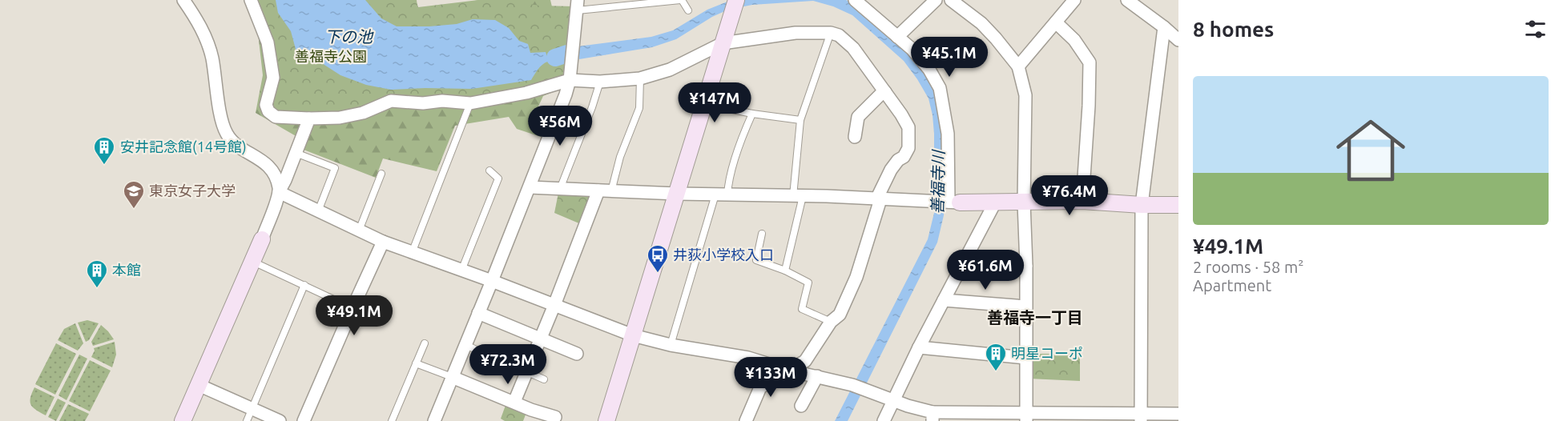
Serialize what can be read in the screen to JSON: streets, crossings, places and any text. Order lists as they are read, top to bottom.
{
  "districts": ["善福寺一丁目"],
  "water": ["下の池", "善福寺川"],
  "parks": ["善福寺公園"],
  "places": {
    "building": ["安井記念館(14号館)", "本館", "明星コーポ"],
    "school or university": ["東京女子大学"],
    "bus stop": ["井荻小学校入口"]
  },
  "page": {
    "heading": "8 homes",
    "price": [
      "¥45.1M",
      "¥147M",
      "¥56M",
      "¥76.4M",
      "¥61.6M",
      "¥49.1M",
      "¥72.3M",
      "¥133M"
    ],
    "list": [
      {
        "name": "¥49.1M",
        "note": "2 rooms · 58 m² · Apartment"
      }
    ]
  }
}
